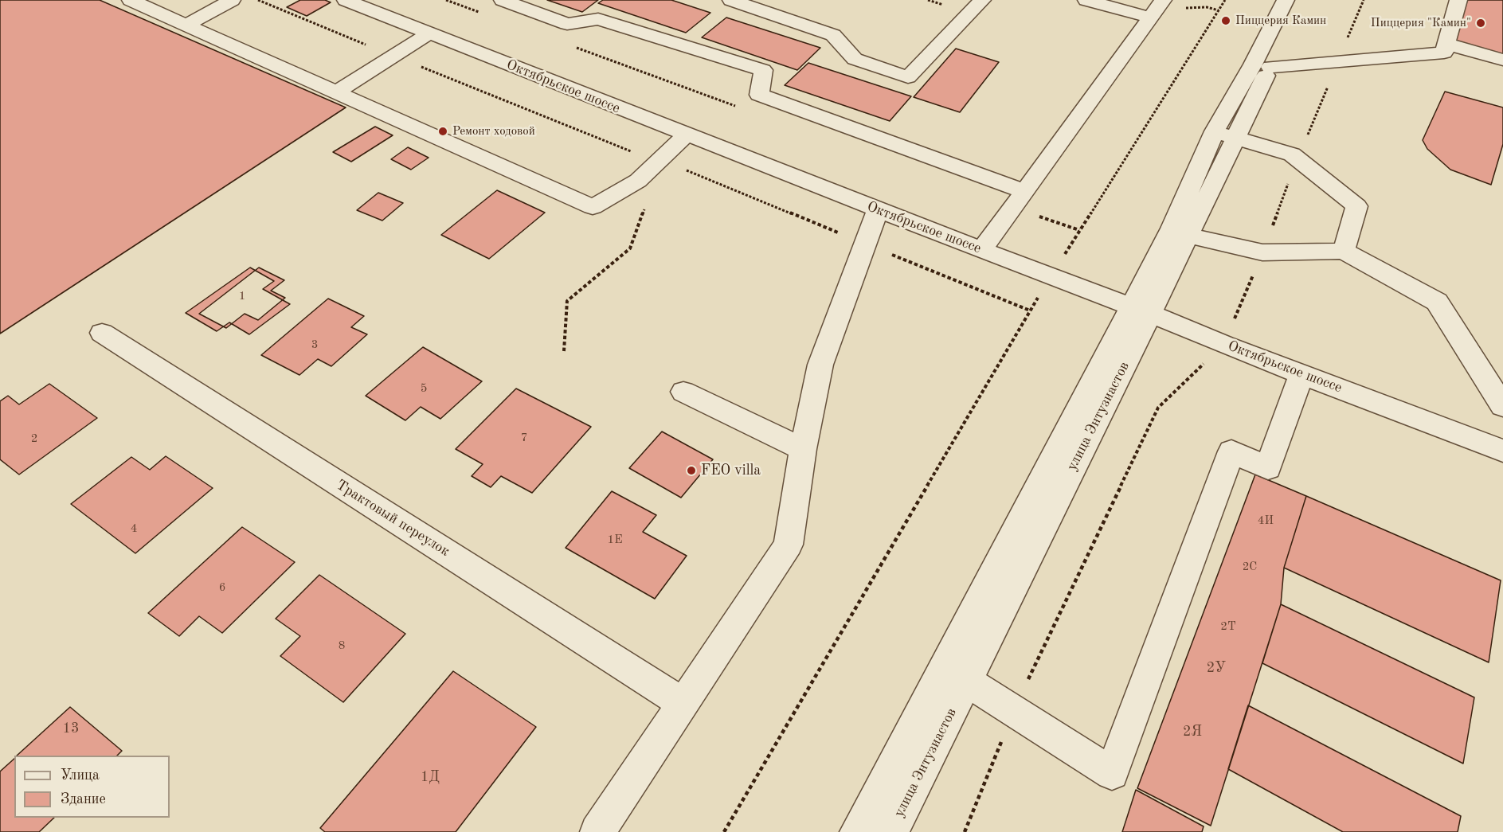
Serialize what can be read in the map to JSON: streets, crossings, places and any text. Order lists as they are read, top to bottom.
{
  "streets": {
    "street": ["Октябрьское шоссе", "улица Энтузиастов", "Трактовый переулок"]
  },
  "crossings": [
    ["Октябрьское шоссе", "улица Энтузиастов"]
  ],
  "places": [
    "Пиццерия Камин",
    "Пиццерия \"Камин\"",
    "Ремонт ходовой",
    "FEO villa"
  ],
  "house_numbers": [
    "1",
    "3",
    "5",
    "7",
    "2",
    "4И",
    "4",
    "1Е",
    "2С",
    "6",
    "2Т",
    "8",
    "2У",
    "13",
    "2Я",
    "1Д"
  ],
  "legend": ["Улица", "Здание"]
}
